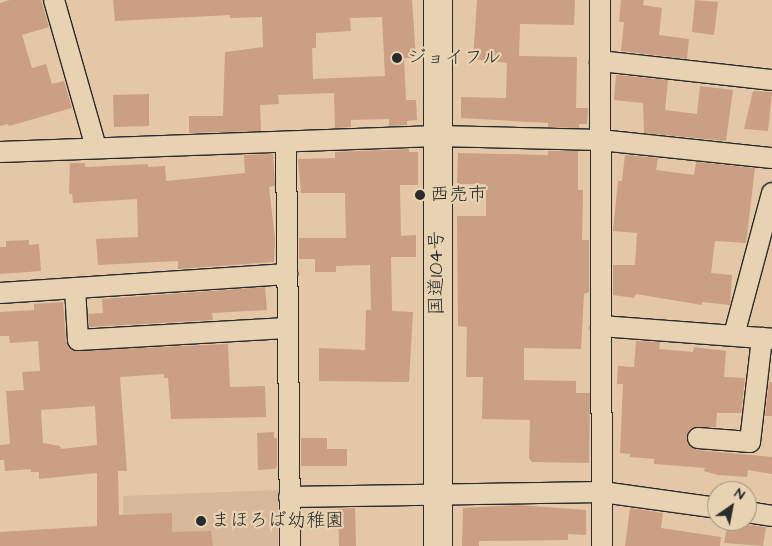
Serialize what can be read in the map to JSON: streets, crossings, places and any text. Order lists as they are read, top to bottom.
{
  "streets": {
    "highway": ["国道104号"]
  },
  "places": ["ジョイフル", "西売市", "まほろば幼稚園"],
  "north": "top right"
}
